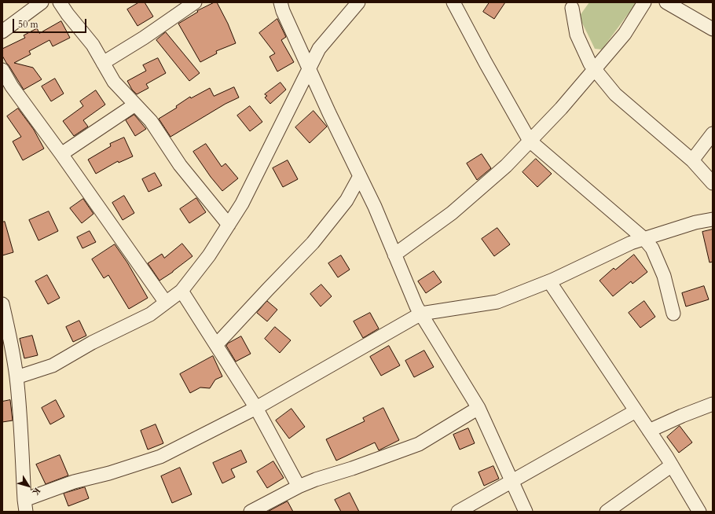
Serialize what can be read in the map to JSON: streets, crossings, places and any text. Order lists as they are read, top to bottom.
{
  "scale_bar": "50 m",
  "north": "bottom right"
}
